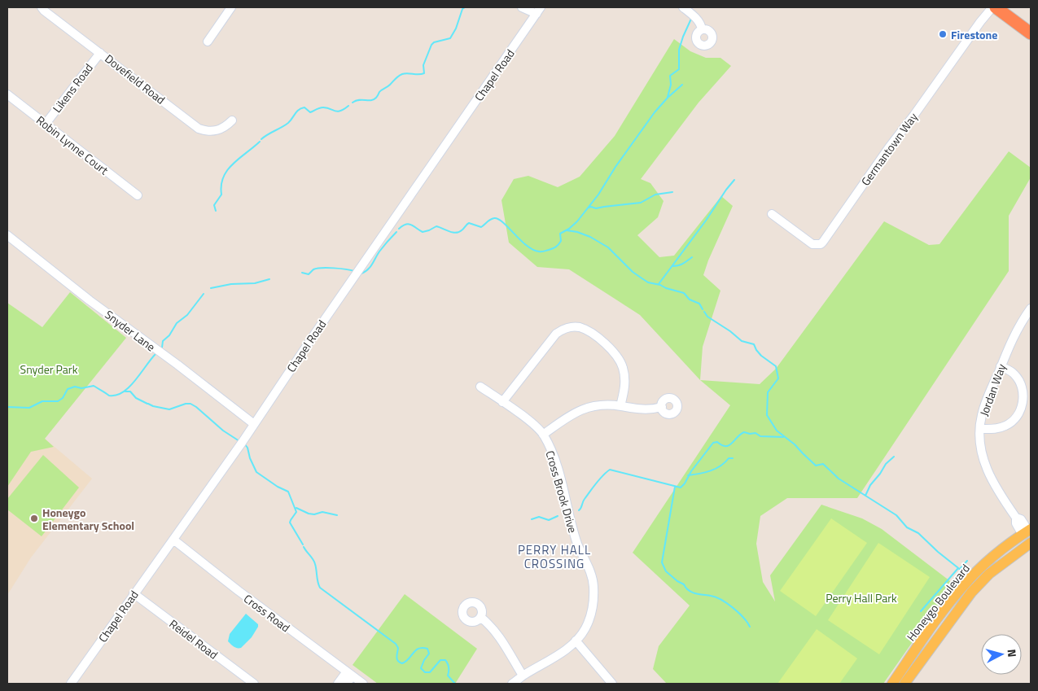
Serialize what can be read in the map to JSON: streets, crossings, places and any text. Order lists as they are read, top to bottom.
{
  "streets": {
    "main road": ["Honeygo Boulevard"],
    "street": [
      "Chapel Road",
      "Dovefield Road",
      "Likens Road",
      "Robin Lynne Court",
      "Germantown Way",
      "Snyder Lane",
      "Jordan Way",
      "Cross Brook Drive",
      "Cross Road",
      "Reidel Road"
    ]
  },
  "crossings": [
    ["Chapel Road", "Snyder Lane"],
    ["Chapel Road", "Cross Road"],
    ["Chapel Road", "Reidel Road"],
    ["Dovefield Road", "Likens Road"],
    ["Likens Road", "Robin Lynne Court"],
    ["Jordan Way", "Honeygo Boulevard"]
  ],
  "districts": ["PERRY HALL CROSSING"],
  "parks": ["Snyder Park", "Perry Hall Park"],
  "places": ["Firestone", "Honeygo Elementary School"],
  "north": "right"
}
